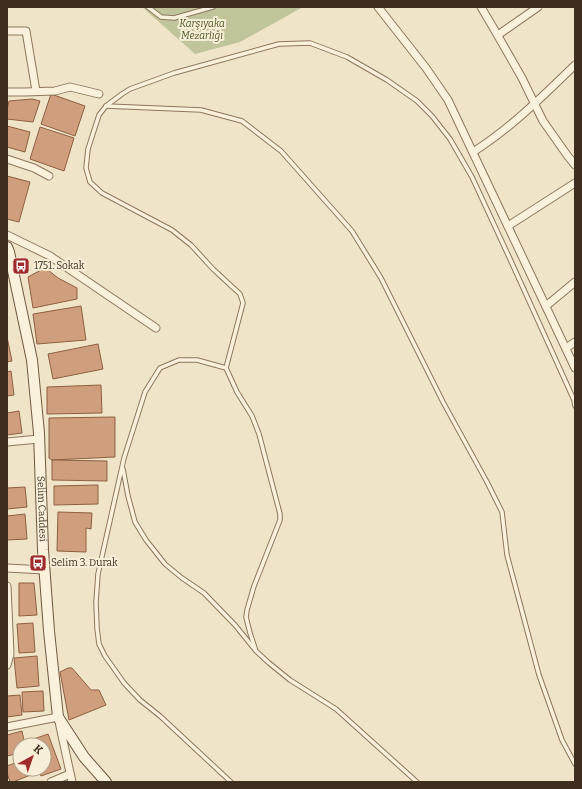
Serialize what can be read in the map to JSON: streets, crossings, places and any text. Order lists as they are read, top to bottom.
{
  "streets": {
    "main road": ["Selim Caddesi"]
  },
  "parks": ["Karşıyaka Mezarlığı"],
  "places": {
    "bus stop": ["1751. Sokak", "Selim 3. Durak"]
  },
  "north": "top right"
}
